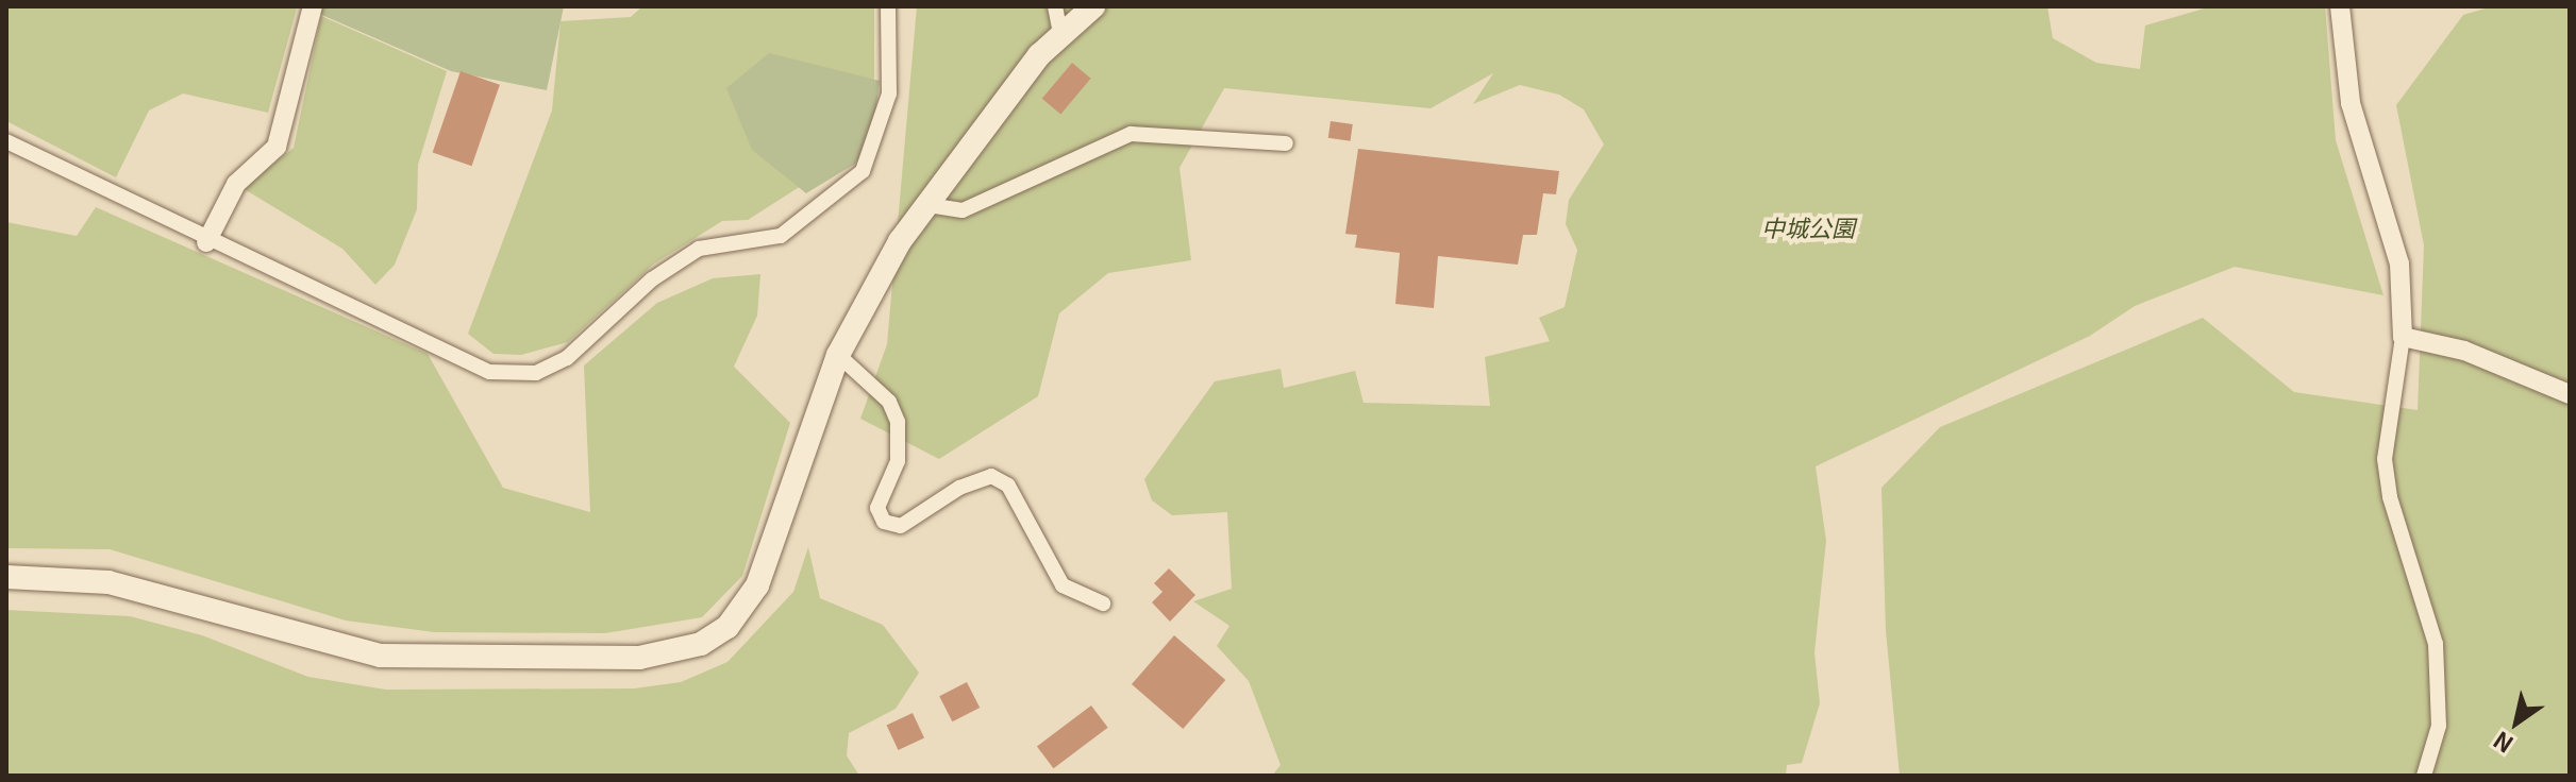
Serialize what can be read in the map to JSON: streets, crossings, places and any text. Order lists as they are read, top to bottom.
{
  "parks": ["中城公園"],
  "north": "bottom left"
}
